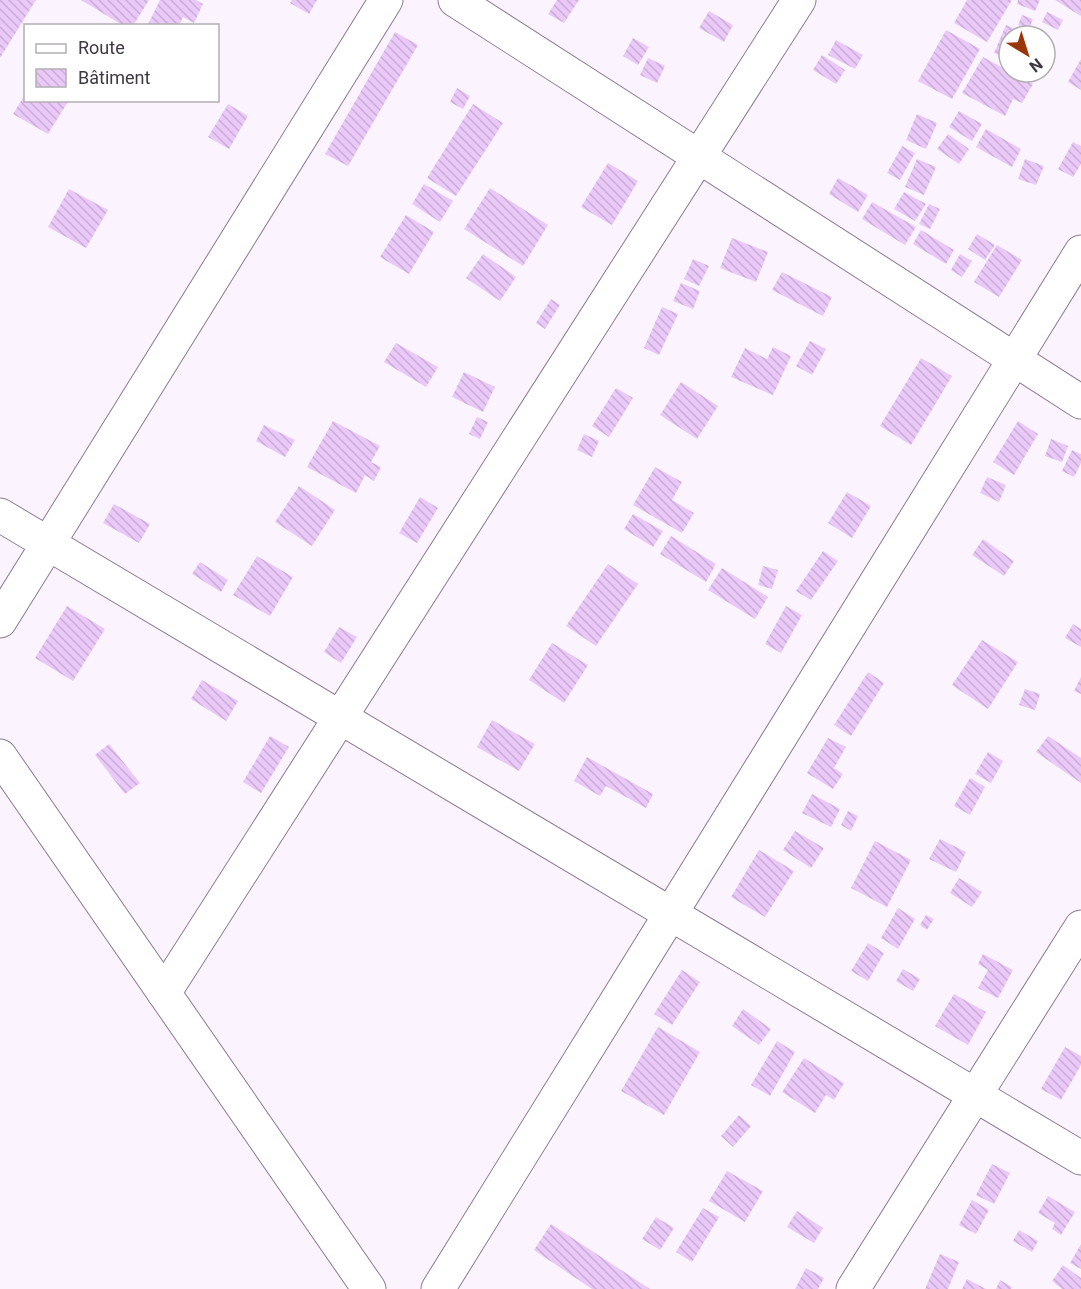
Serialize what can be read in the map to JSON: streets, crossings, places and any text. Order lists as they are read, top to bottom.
{
  "legend": ["Route", "Bâtiment"],
  "north": "bottom right"
}
